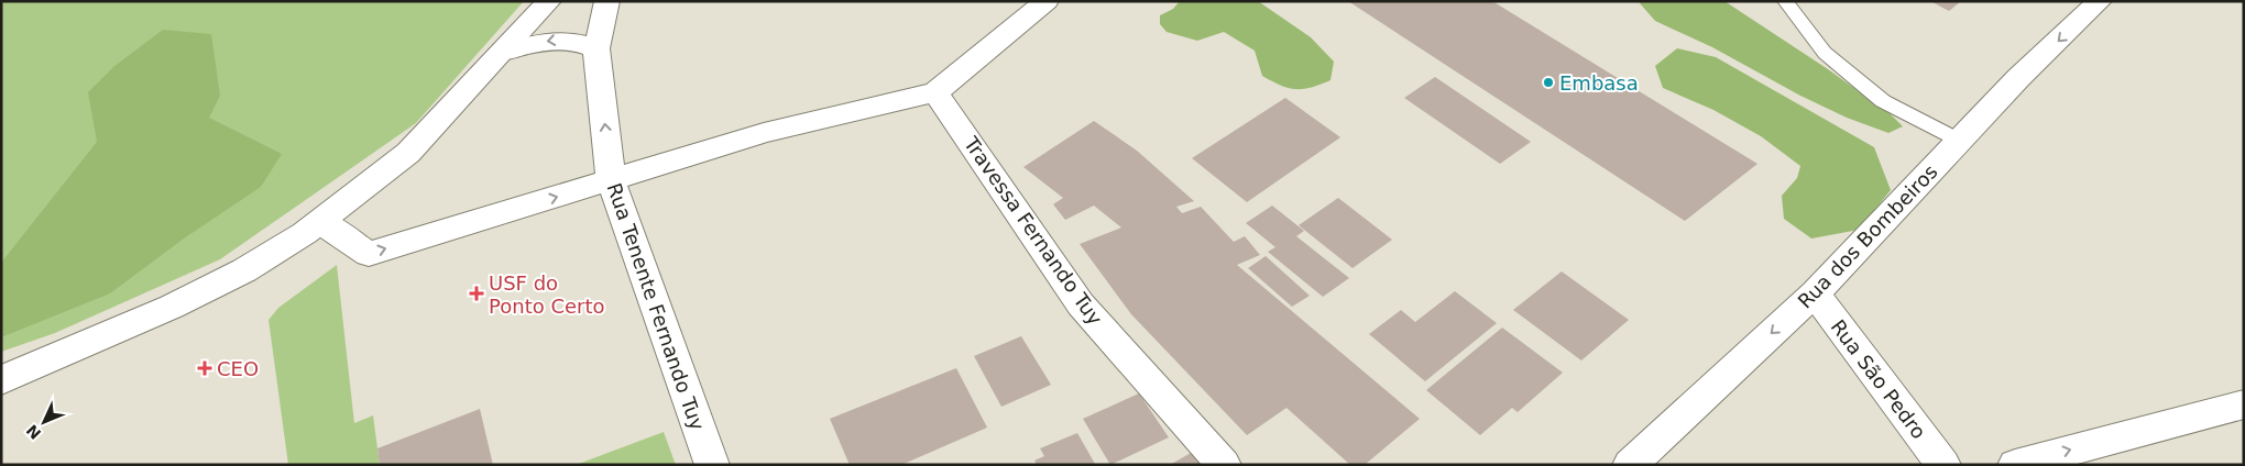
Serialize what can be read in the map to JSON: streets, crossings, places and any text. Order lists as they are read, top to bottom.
{
  "streets": {
    "street": [
      "Travessa Fernando Tuy",
      "Rua dos Bombeiros",
      "Rua Tenente Fernando Tuy",
      "Rua São Pedro"
    ]
  },
  "crossings": [
    ["Rua dos Bombeiros", "Rua São Pedro"]
  ],
  "one_way": ["Rua dos Bombeiros"],
  "places": {
    "other": ["Embasa"],
    "health": ["USF do Ponto Certo", "CEO"]
  },
  "north": "bottom left"
}
